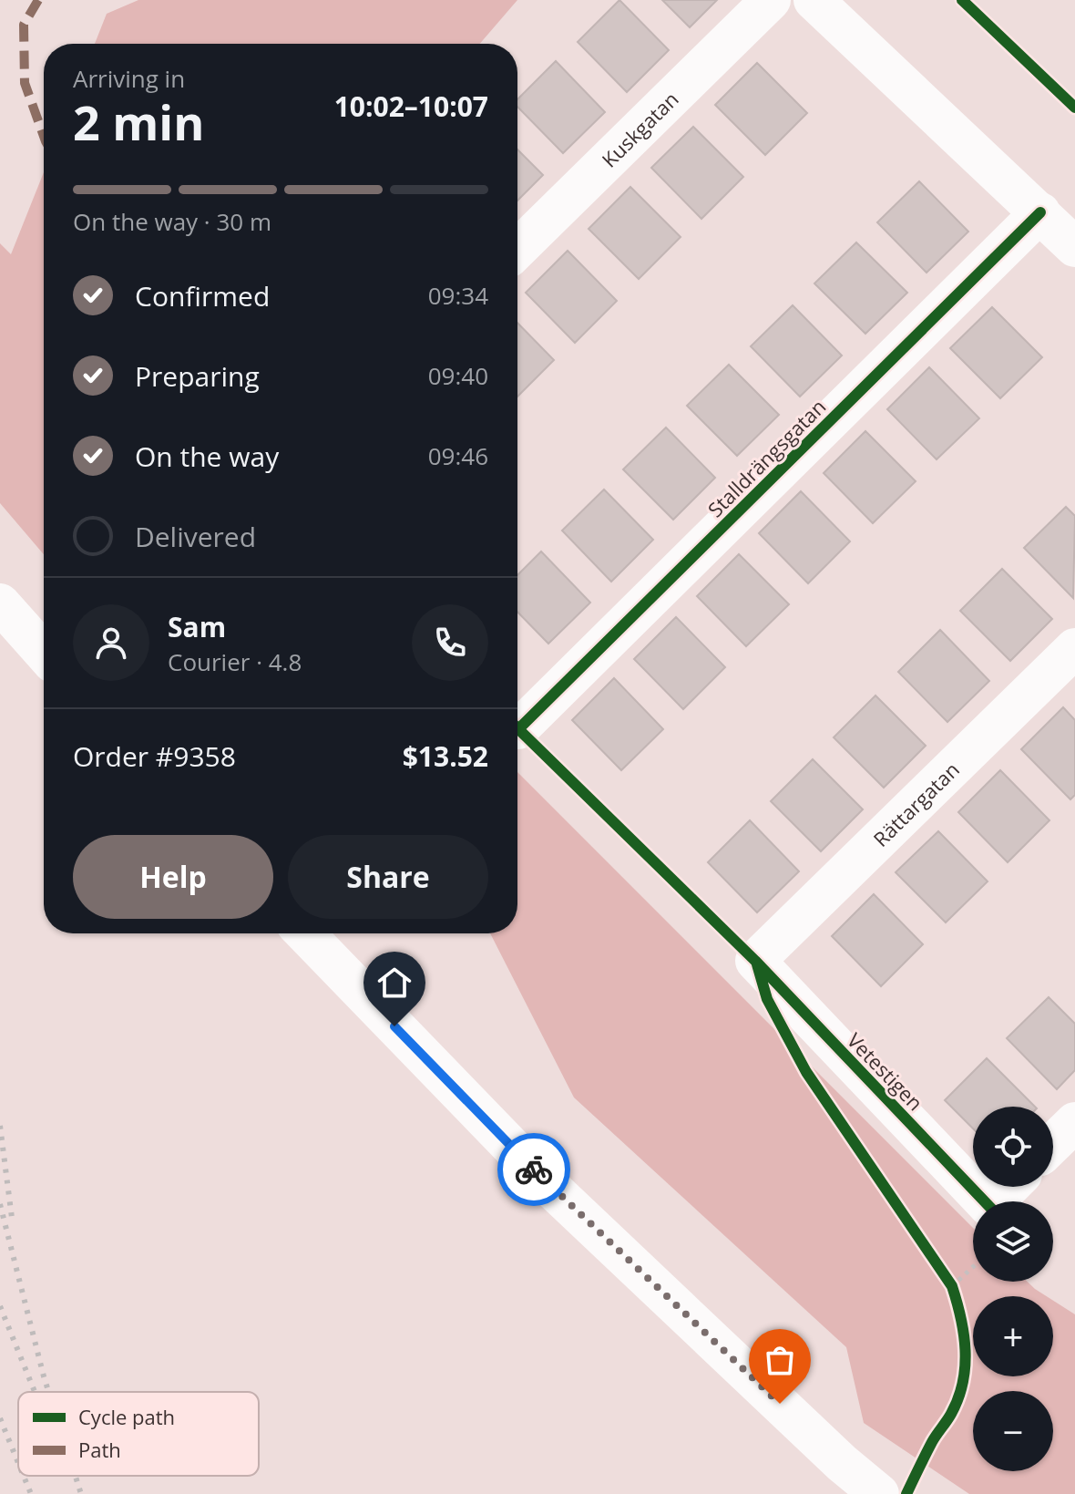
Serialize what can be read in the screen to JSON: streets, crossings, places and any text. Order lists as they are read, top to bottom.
{
  "streets": {
    "street": [
      "Kuskgatan",
      "Stalldrängsgatan",
      "Rättargatan",
      "Vetestigen"
    ]
  },
  "crossings": [
    ["Rättargatan", "Vetestigen"]
  ],
  "legend": ["Cycle path", "Path"],
  "page": {
    "heading": ["2 min", "Arriving in", "10:02–10:07"],
    "panel": [
      "Sam",
      "Courier · 4.8",
      "Order #9358",
      "$13.52"
    ],
    "bar": "On the way · 30 m",
    "list": [
      ["Confirmed", "09:34"],
      ["Preparing", "09:40"],
      ["On the way", "09:46"],
      "Delivered"
    ],
    "buttons": ["Help", "Share"],
    "map_buttons": ["+", "−"]
  }
}
